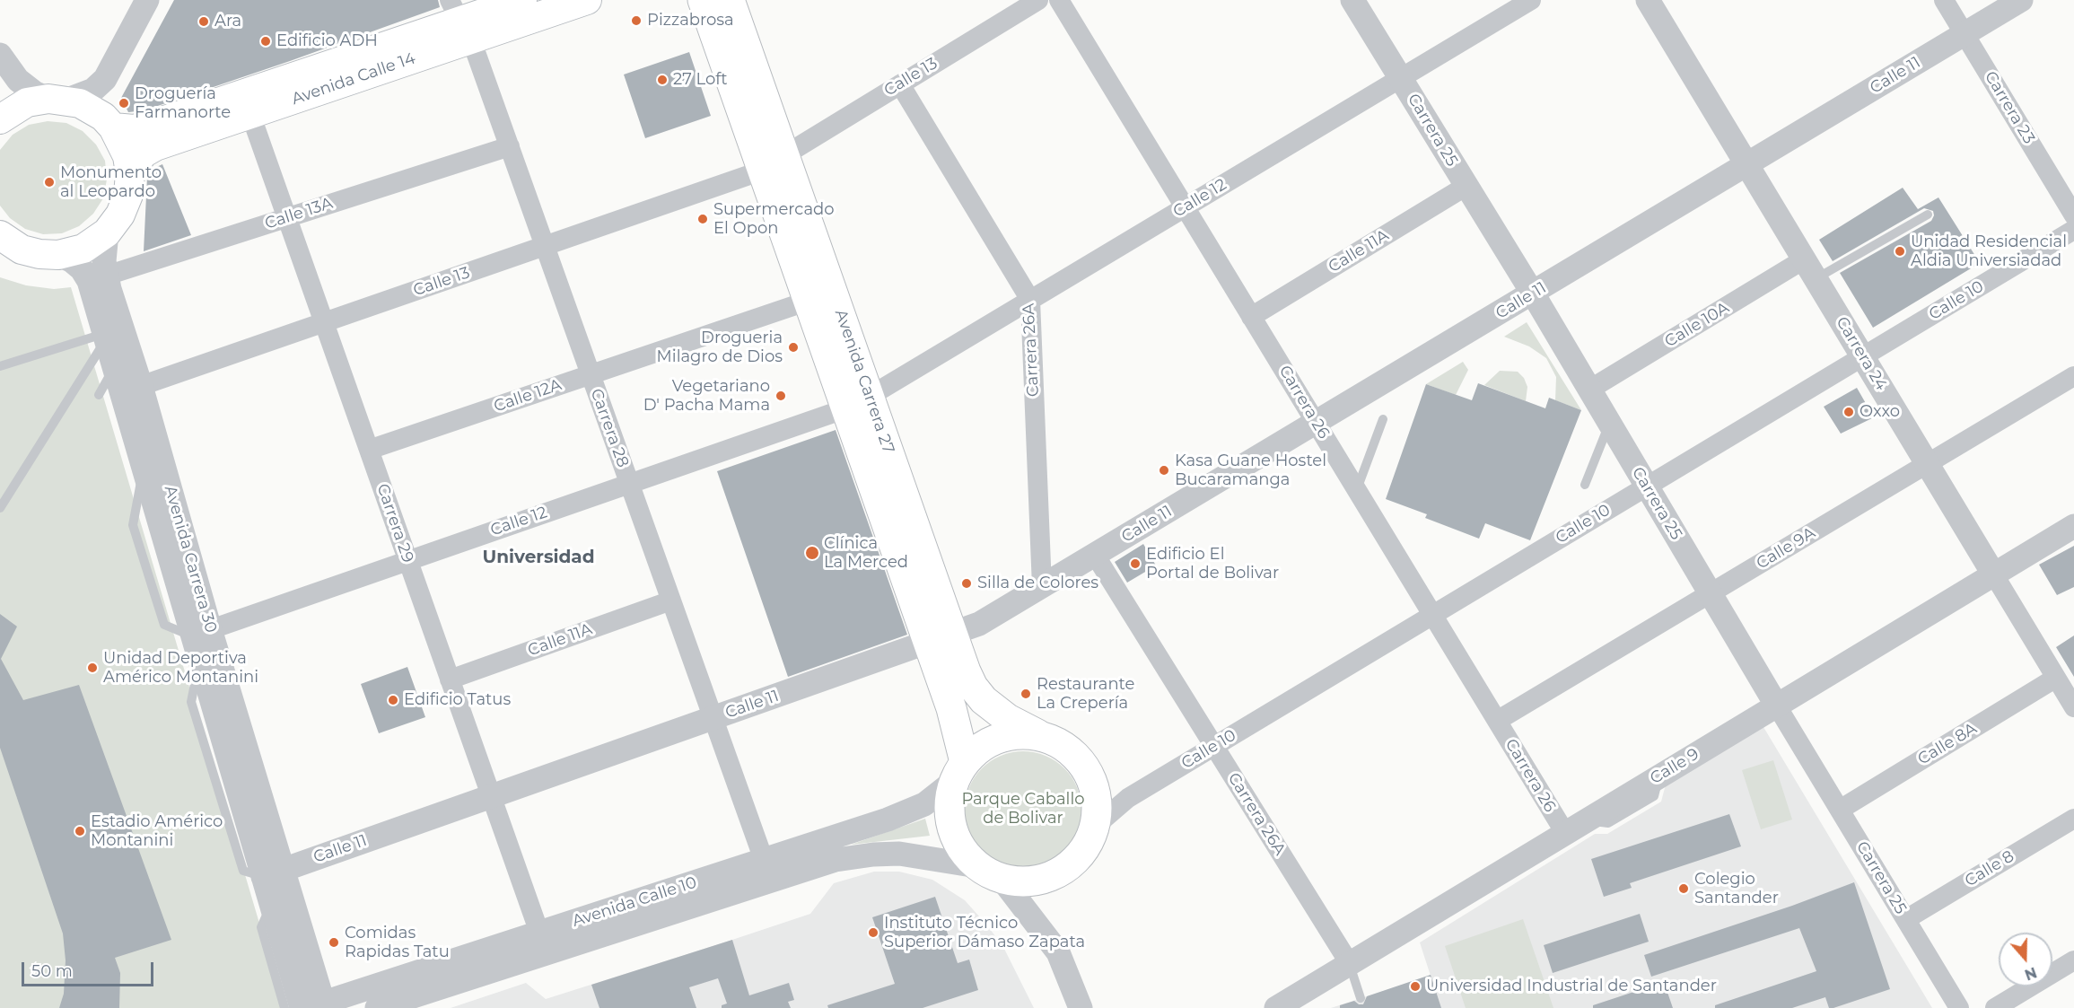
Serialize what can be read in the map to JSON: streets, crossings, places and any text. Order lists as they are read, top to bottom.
{
  "streets": {
    "main road": ["Avenida Calle 14", "Avenida Carrera 27"],
    "street": [
      "Calle 11",
      "Calle 13",
      "Carrera 23",
      "Carrera 25",
      "Calle 12",
      "Calle 13A",
      "Calle 11A",
      "Calle 10",
      "Calle 10A",
      "Carrera 26A",
      "Carrera 24",
      "Calle 12A",
      "Carrera 26",
      "Carrera 28",
      "Carrera 29",
      "Calle 9A",
      "Avenida Carrera 30",
      "Calle 8A",
      "Calle 9",
      "Calle 8",
      "Avenida Calle 10"
    ]
  },
  "crossings": [
    ["Calle 11", "Carrera 23"],
    ["Calle 11", "Carrera 25"],
    ["Calle 11", "Carrera 26A"],
    ["Calle 11", "Carrera 24"],
    ["Calle 11", "Avenida Carrera 27"],
    ["Calle 11", "Carrera 26"],
    ["Calle 11", "Carrera 28"],
    ["Calle 11", "Carrera 29"],
    ["Calle 11", "Avenida Carrera 30"],
    ["Calle 13", "Carrera 26A"],
    ["Calle 13", "Avenida Carrera 27"],
    ["Calle 13", "Carrera 28"],
    ["Calle 13", "Carrera 29"],
    ["Calle 13", "Avenida Carrera 30"],
    ["Avenida Calle 14", "Carrera 28"],
    ["Avenida Calle 14", "Carrera 29"],
    ["Carrera 25", "Calle 12"],
    ["Carrera 25", "Calle 11A"],
    ["Carrera 25", "Calle 10"],
    ["Carrera 25", "Calle 10A"],
    ["Carrera 25", "Calle 9A"],
    ["Carrera 25", "Calle 8A"],
    ["Carrera 25", "Calle 9"],
    ["Carrera 25", "Calle 8"],
    ["Calle 12", "Carrera 26A"],
    ["Calle 12", "Avenida Carrera 27"],
    ["Calle 12", "Carrera 26"],
    ["Calle 12", "Carrera 28"],
    ["Calle 12", "Carrera 29"],
    ["Calle 12", "Avenida Carrera 30"],
    ["Calle 13A", "Carrera 28"],
    ["Calle 13A", "Carrera 29"],
    ["Calle 13A", "Avenida Carrera 30"],
    ["Calle 11A", "Carrera 26"],
    ["Calle 11A", "Carrera 28"],
    ["Calle 11A", "Carrera 29"],
    ["Calle 10", "Carrera 26A"],
    ["Calle 10", "Carrera 24"],
    ["Calle 10", "Avenida Carrera 27"],
    ["Calle 10", "Carrera 26"],
    ["Calle 10", "Avenida Calle 10"],
    ["Calle 10A", "Carrera 24"],
    ["Carrera 26A", "Calle 9"],
    ["Carrera 24", "Calle 9A"],
    ["Carrera 24", "Calle 8A"],
    ["Carrera 24", "Calle 9"],
    ["Avenida Carrera 27", "Calle 12A"],
    ["Avenida Carrera 27", "Avenida Calle 10"],
    ["Calle 12A", "Carrera 28"],
    ["Calle 12A", "Carrera 29"],
    ["Carrera 26", "Calle 9A"],
    ["Carrera 26", "Calle 9"],
    ["Carrera 28", "Avenida Calle 10"],
    ["Carrera 29", "Avenida Calle 10"],
    ["Avenida Carrera 30", "Avenida Calle 10"]
  ],
  "districts": ["Universidad"],
  "parks": ["Parque Caballo de Bolivar"],
  "places": [
    "Pizzabrosa",
    "Ara",
    "Edificio ADH",
    "27 Loft",
    "Droguería Farmanorte",
    "Monumento al Leopardo",
    "Supermercado El Opon",
    "Unidad Residencial Aldia Universiadad",
    "Drogueria Milagro de Dios",
    "Vegetariano D' Pacha Mama",
    "Oxxo",
    "Kasa Guane Hostel Bucaramanga",
    "Clínica La Merced",
    "Edificio El Portal de Bolivar",
    "Silla de Colores",
    "Unidad Deportiva Américo Montanini",
    "Restaurante La Crepería",
    "Edificio Tatus",
    "Estadio Américo Montanini",
    "Colegio Santander",
    "Instituto Técnico Superior Dámaso Zapata",
    "Comidas Rapidas Tatu",
    "Universidad Industrial de Santander"
  ],
  "scale_bar": "50 m",
  "north": "bottom"
}
